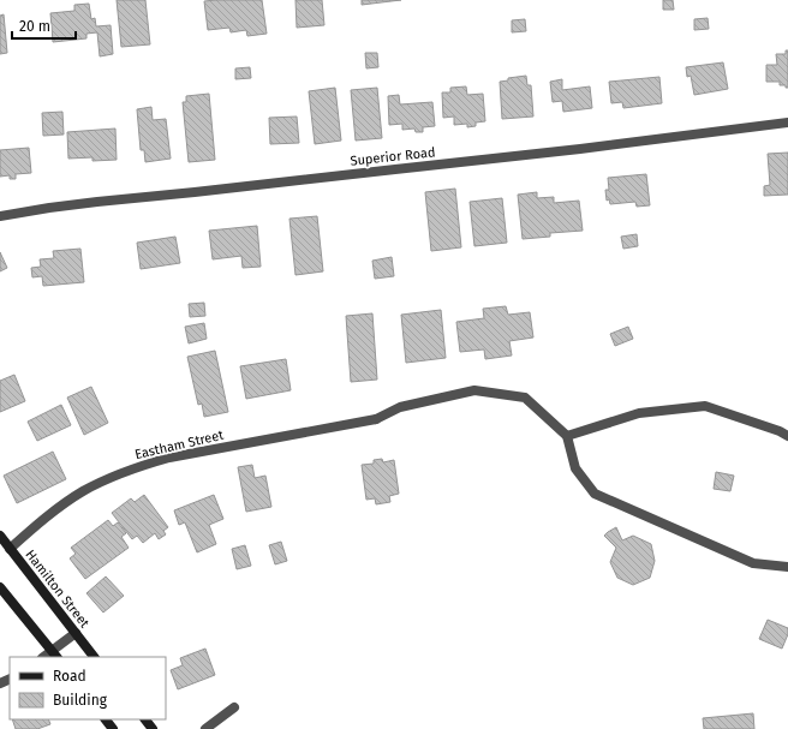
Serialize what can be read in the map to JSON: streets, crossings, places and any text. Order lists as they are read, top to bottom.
{
  "streets": {
    "main road": ["Hamilton Street"],
    "street": ["Superior Road", "Eastham Street"]
  },
  "crossings": [
    ["Eastham Street", "Hamilton Street"]
  ],
  "legend": ["Road", "Building"],
  "scale_bar": "20 m"
}
